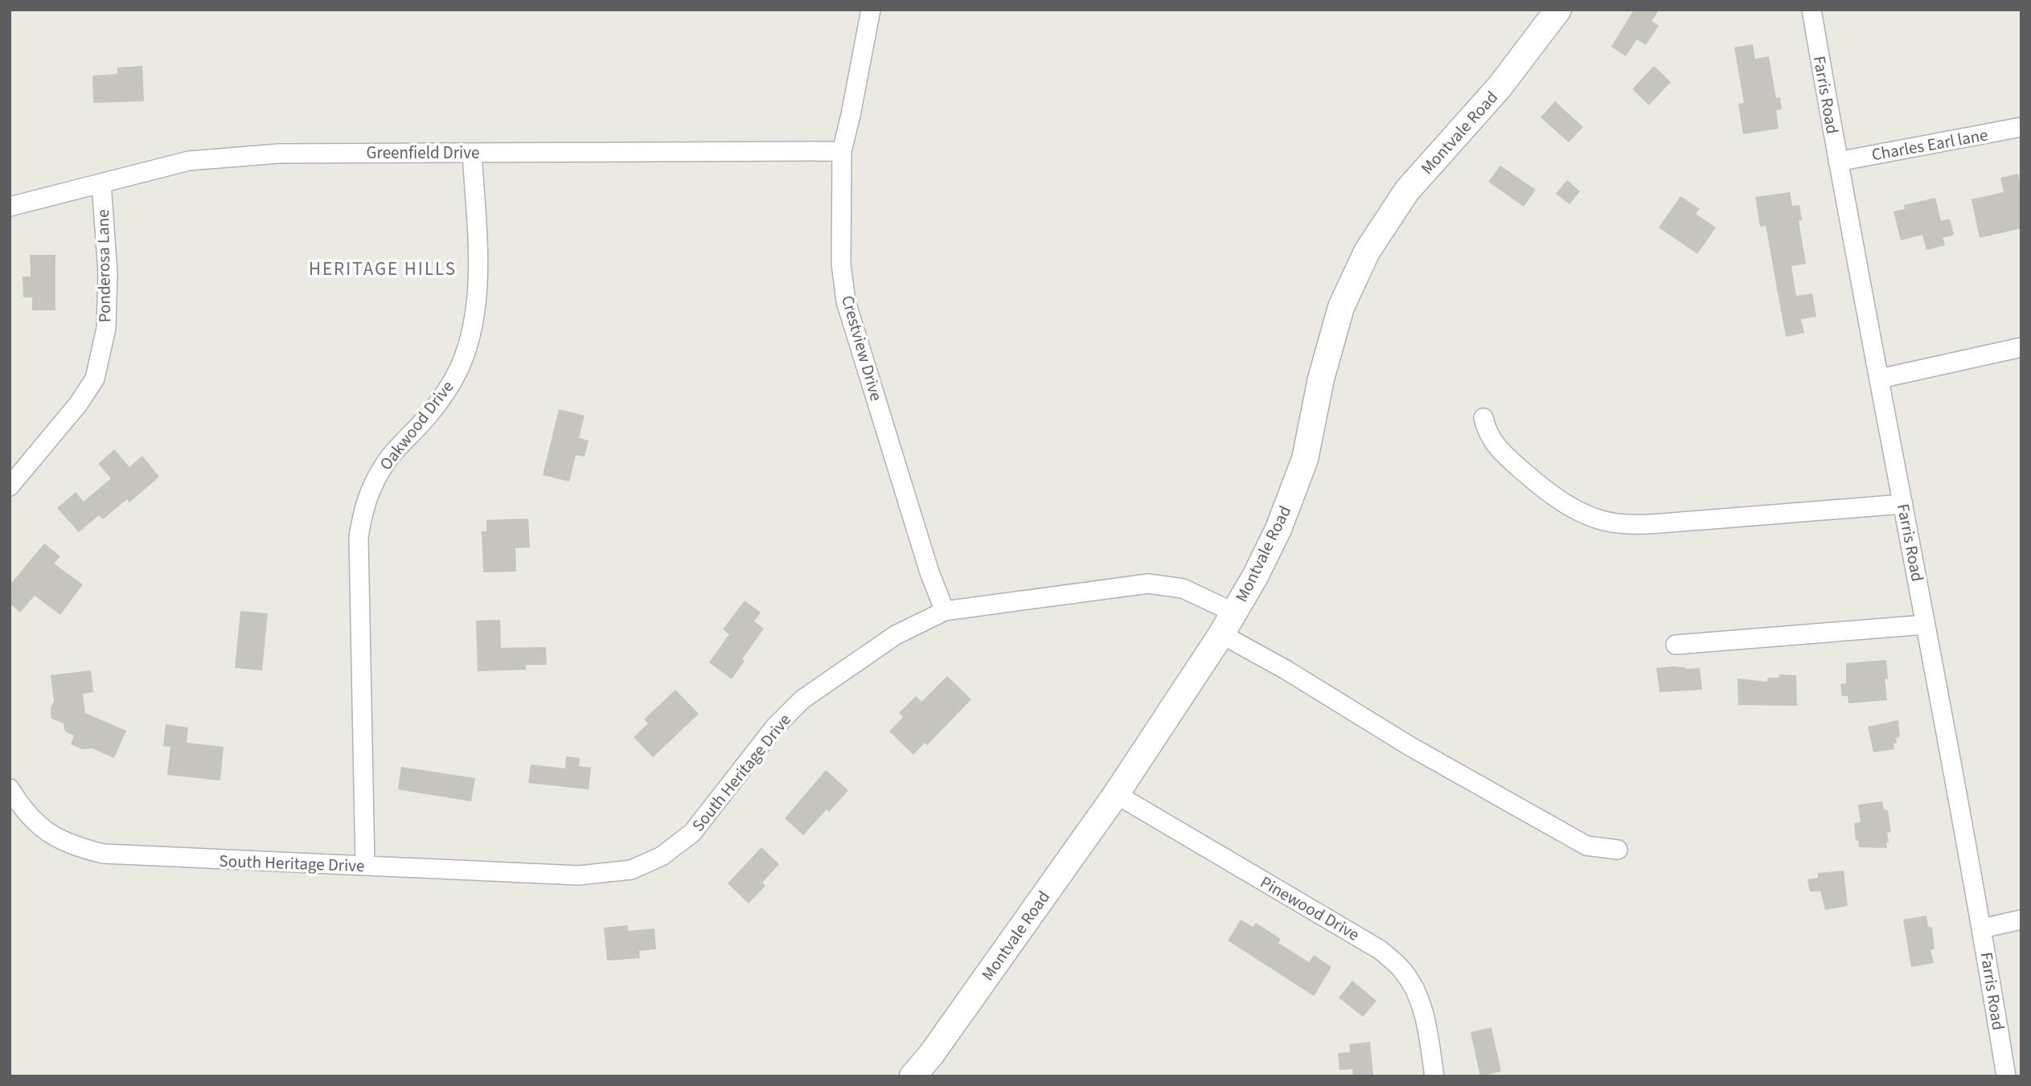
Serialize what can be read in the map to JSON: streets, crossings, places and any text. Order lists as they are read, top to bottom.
{
  "streets": {
    "main road": ["Montvale Road"],
    "street": [
      "Farris Road",
      "Charles Earl lane",
      "Greenfield Drive",
      "Ponderosa Lane",
      "Crestview Drive",
      "Oakwood Drive",
      "South Heritage Drive",
      "Pinewood Drive"
    ]
  },
  "crossings": [
    ["Farris Road", "Charles Earl lane"],
    ["Montvale Road", "South Heritage Drive"],
    ["Montvale Road", "Pinewood Drive"],
    ["Greenfield Drive", "Ponderosa Lane"],
    ["Greenfield Drive", "Crestview Drive"],
    ["Greenfield Drive", "Oakwood Drive"],
    ["Crestview Drive", "South Heritage Drive"],
    ["Oakwood Drive", "South Heritage Drive"]
  ],
  "districts": ["HERITAGE HILLS"]
}
